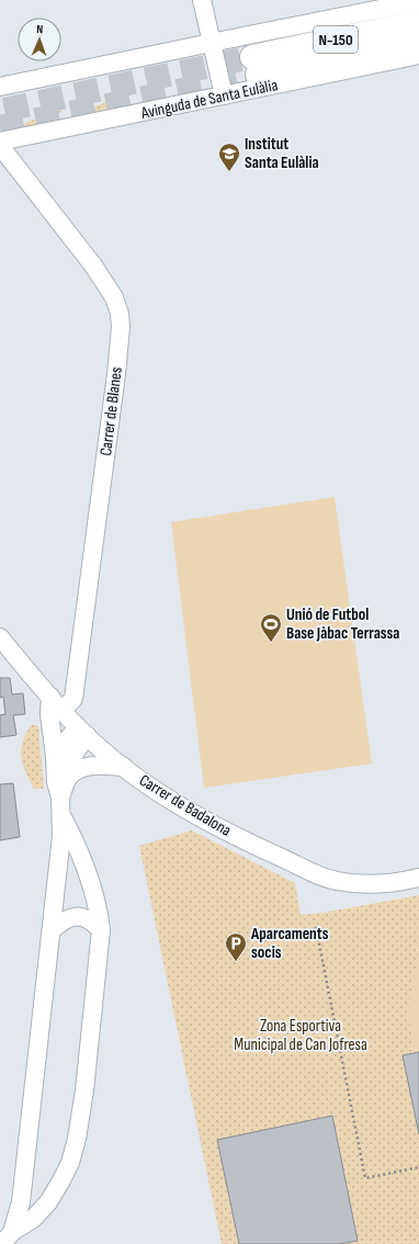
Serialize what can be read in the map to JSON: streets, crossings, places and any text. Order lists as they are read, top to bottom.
{
  "streets": {
    "main road": ["N-150"],
    "street": ["Avinguda de Santa Eulàlia", "Carrer de Blanes", "Carrer de Badalona"]
  },
  "crossings": [
    ["Carrer de Blanes", "Carrer de Badalona"]
  ],
  "parks": ["Zona Esportiva Municipal de Can Jofresa"],
  "places": {
    "school or university": ["Institut Santa Eulàlia"],
    "sports": ["Unió de Futbol Base Jàbac Terrassa"],
    "parking": ["Aparcaments socis"]
  },
  "north": "top"
}
